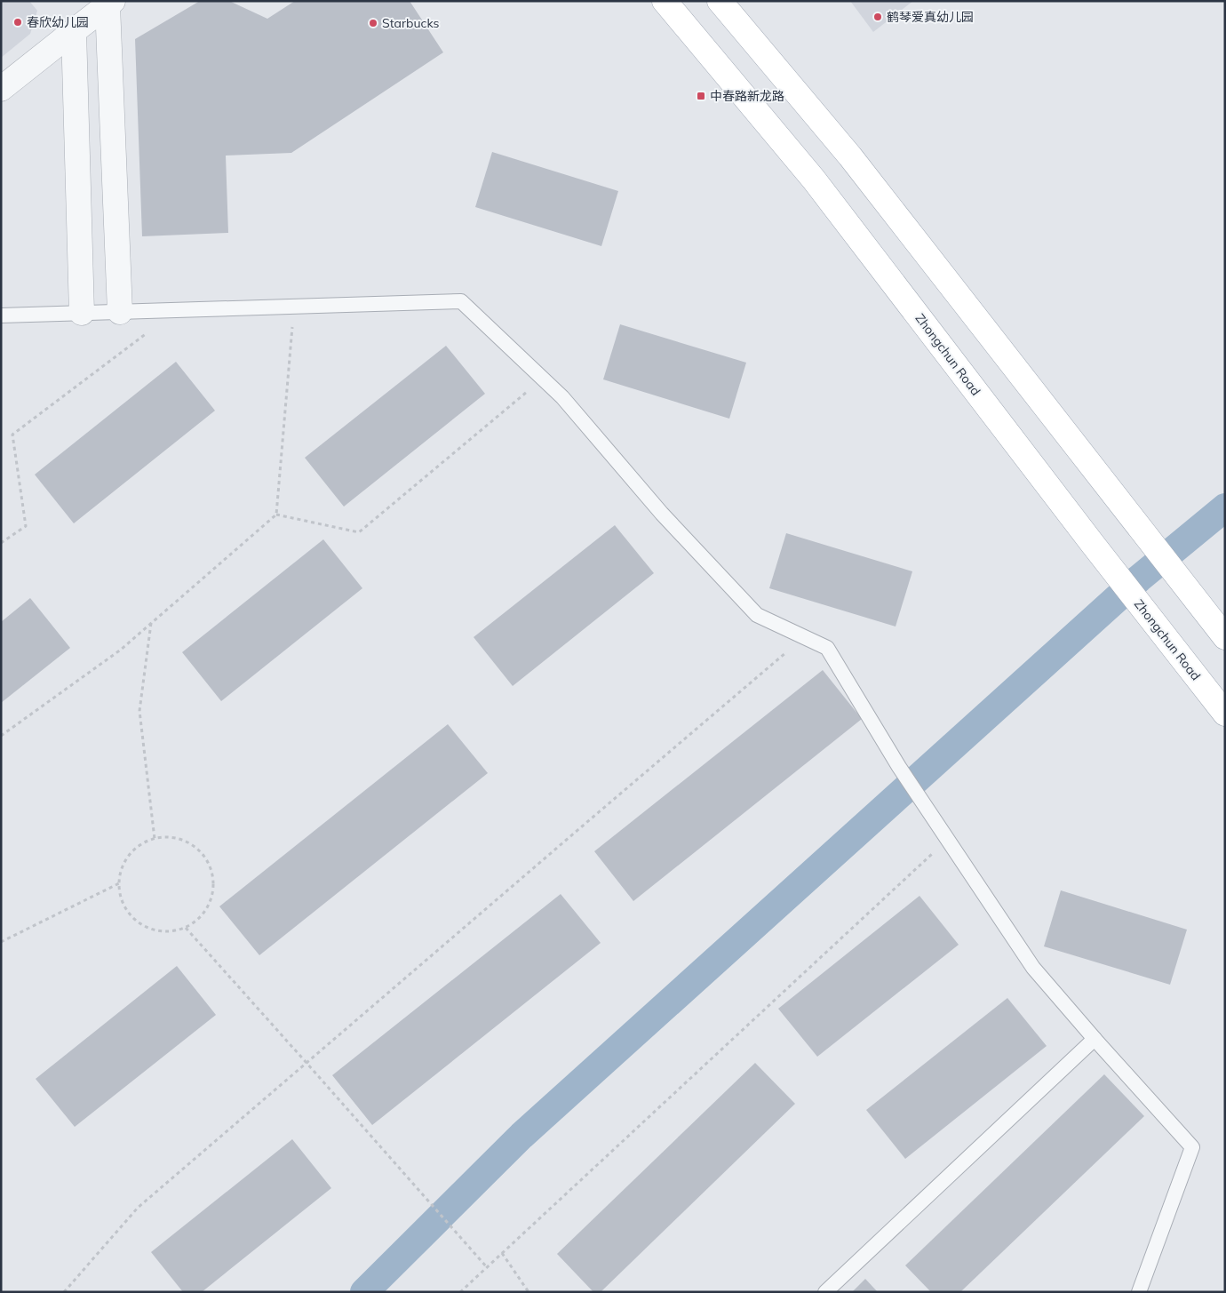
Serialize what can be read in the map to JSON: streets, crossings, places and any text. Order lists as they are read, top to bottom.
{
  "streets": {
    "main road": ["Zhongchun Road"]
  },
  "places": {
    "other": ["鹤琴爱真幼儿园", "春欣幼儿园", "Starbucks"],
    "transit": ["中春路新龙路"]
  }
}
